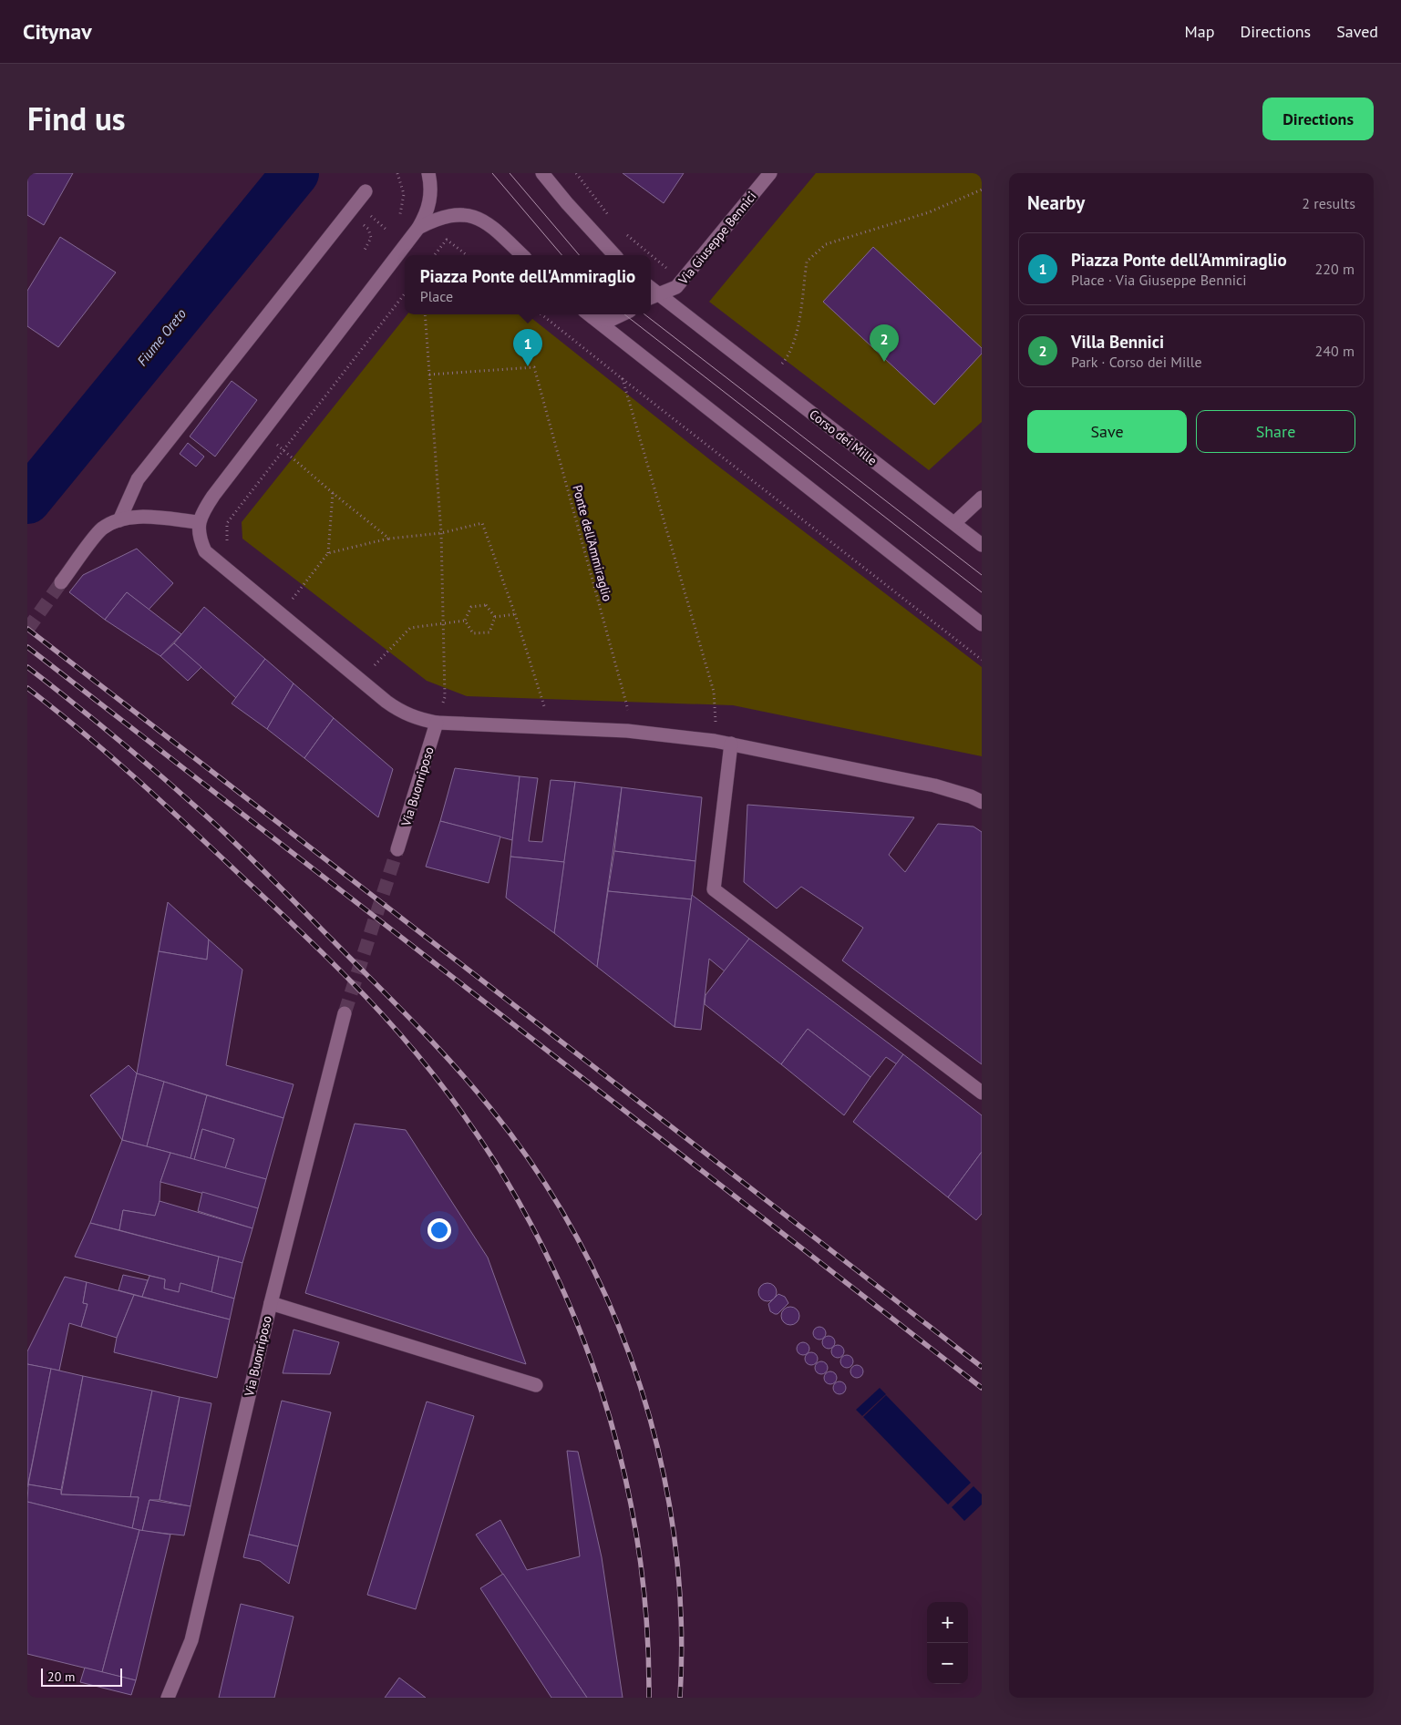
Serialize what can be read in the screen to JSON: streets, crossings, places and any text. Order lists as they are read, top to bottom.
{
  "streets": {
    "street": ["Via Giuseppe Bennici", "Corso dei Mille", "Via Buonriposo"],
    "path": ["Ponte dell'Ammiraglio"]
  },
  "crossings": [
    ["Via Giuseppe Bennici", "Corso dei Mille"]
  ],
  "water": ["Fiume Oreto"],
  "scale_bar": "20 m",
  "page": {
    "header": "Citynav",
    "nav": ["Map", "Directions", "Saved"],
    "title": "Find us",
    "buttons": [
      "Directions",
      ["Save", "Share"]
    ],
    "heading": ["Nearby", "2 results"],
    "list": [
      {
        "mark": "1",
        "name": "Piazza Ponte dell'Ammiraglio",
        "note": "Place · Via Giuseppe Bennici",
        "value": "220 m"
      },
      {
        "mark": "2",
        "name": "Villa Bennici",
        "note": "Park · Corso dei Mille",
        "value": "240 m"
      }
    ],
    "popup": ["Piazza Ponte dell'Ammiraglio", "Place"],
    "pins": ["2", "1"],
    "map_buttons": ["+", "−"],
    "scale": "20 m"
  }
}
